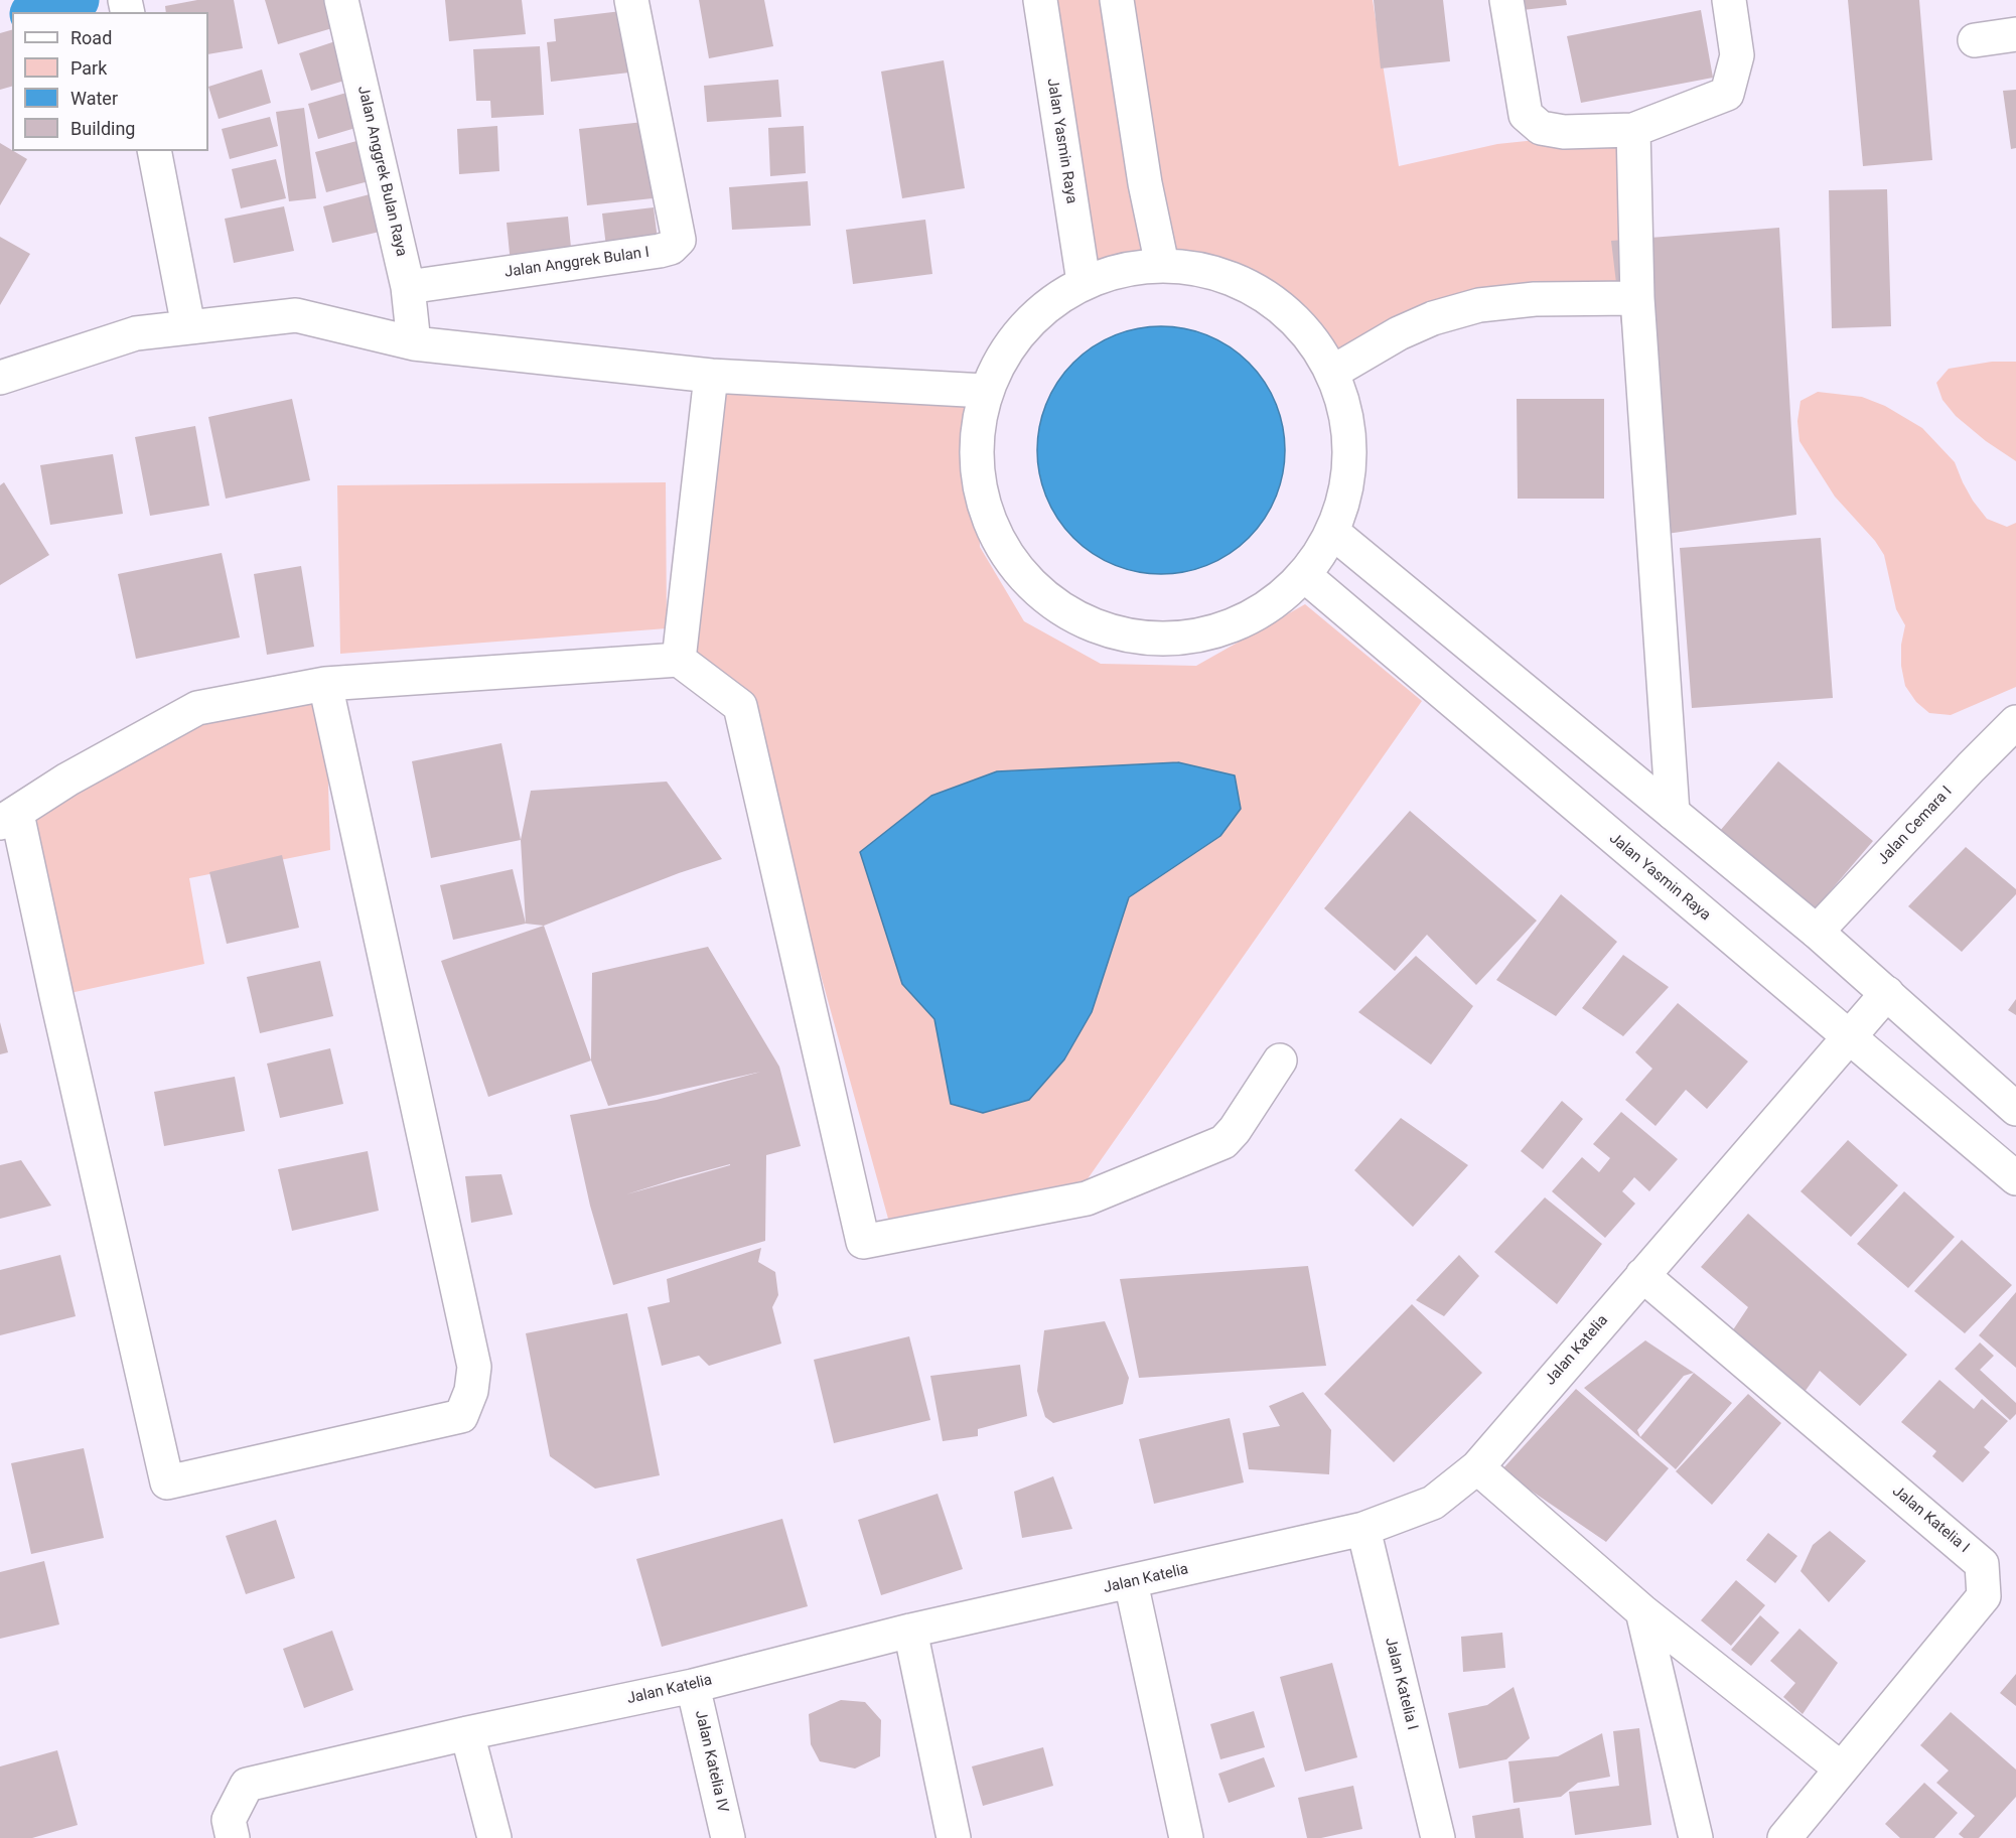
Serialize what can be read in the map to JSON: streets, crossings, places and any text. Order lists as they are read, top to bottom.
{
  "streets": {
    "street": [
      "Jalan Yasmin Raya",
      "Jalan Anggrek Bulan Raya",
      "Jalan Anggrek Bulan I",
      "Jalan Cemara I",
      "Jalan Katelia",
      "Jalan Katelia I",
      "Jalan Katelia IV"
    ]
  },
  "crossings": [
    ["Jalan Yasmin Raya", "Jalan Katelia"],
    ["Jalan Anggrek Bulan Raya", "Jalan Anggrek Bulan I"],
    ["Jalan Katelia", "Jalan Katelia I"],
    ["Jalan Katelia", "Jalan Katelia IV"]
  ],
  "legend": [
    "Road",
    "Park",
    "Water",
    "Building"
  ]
}
